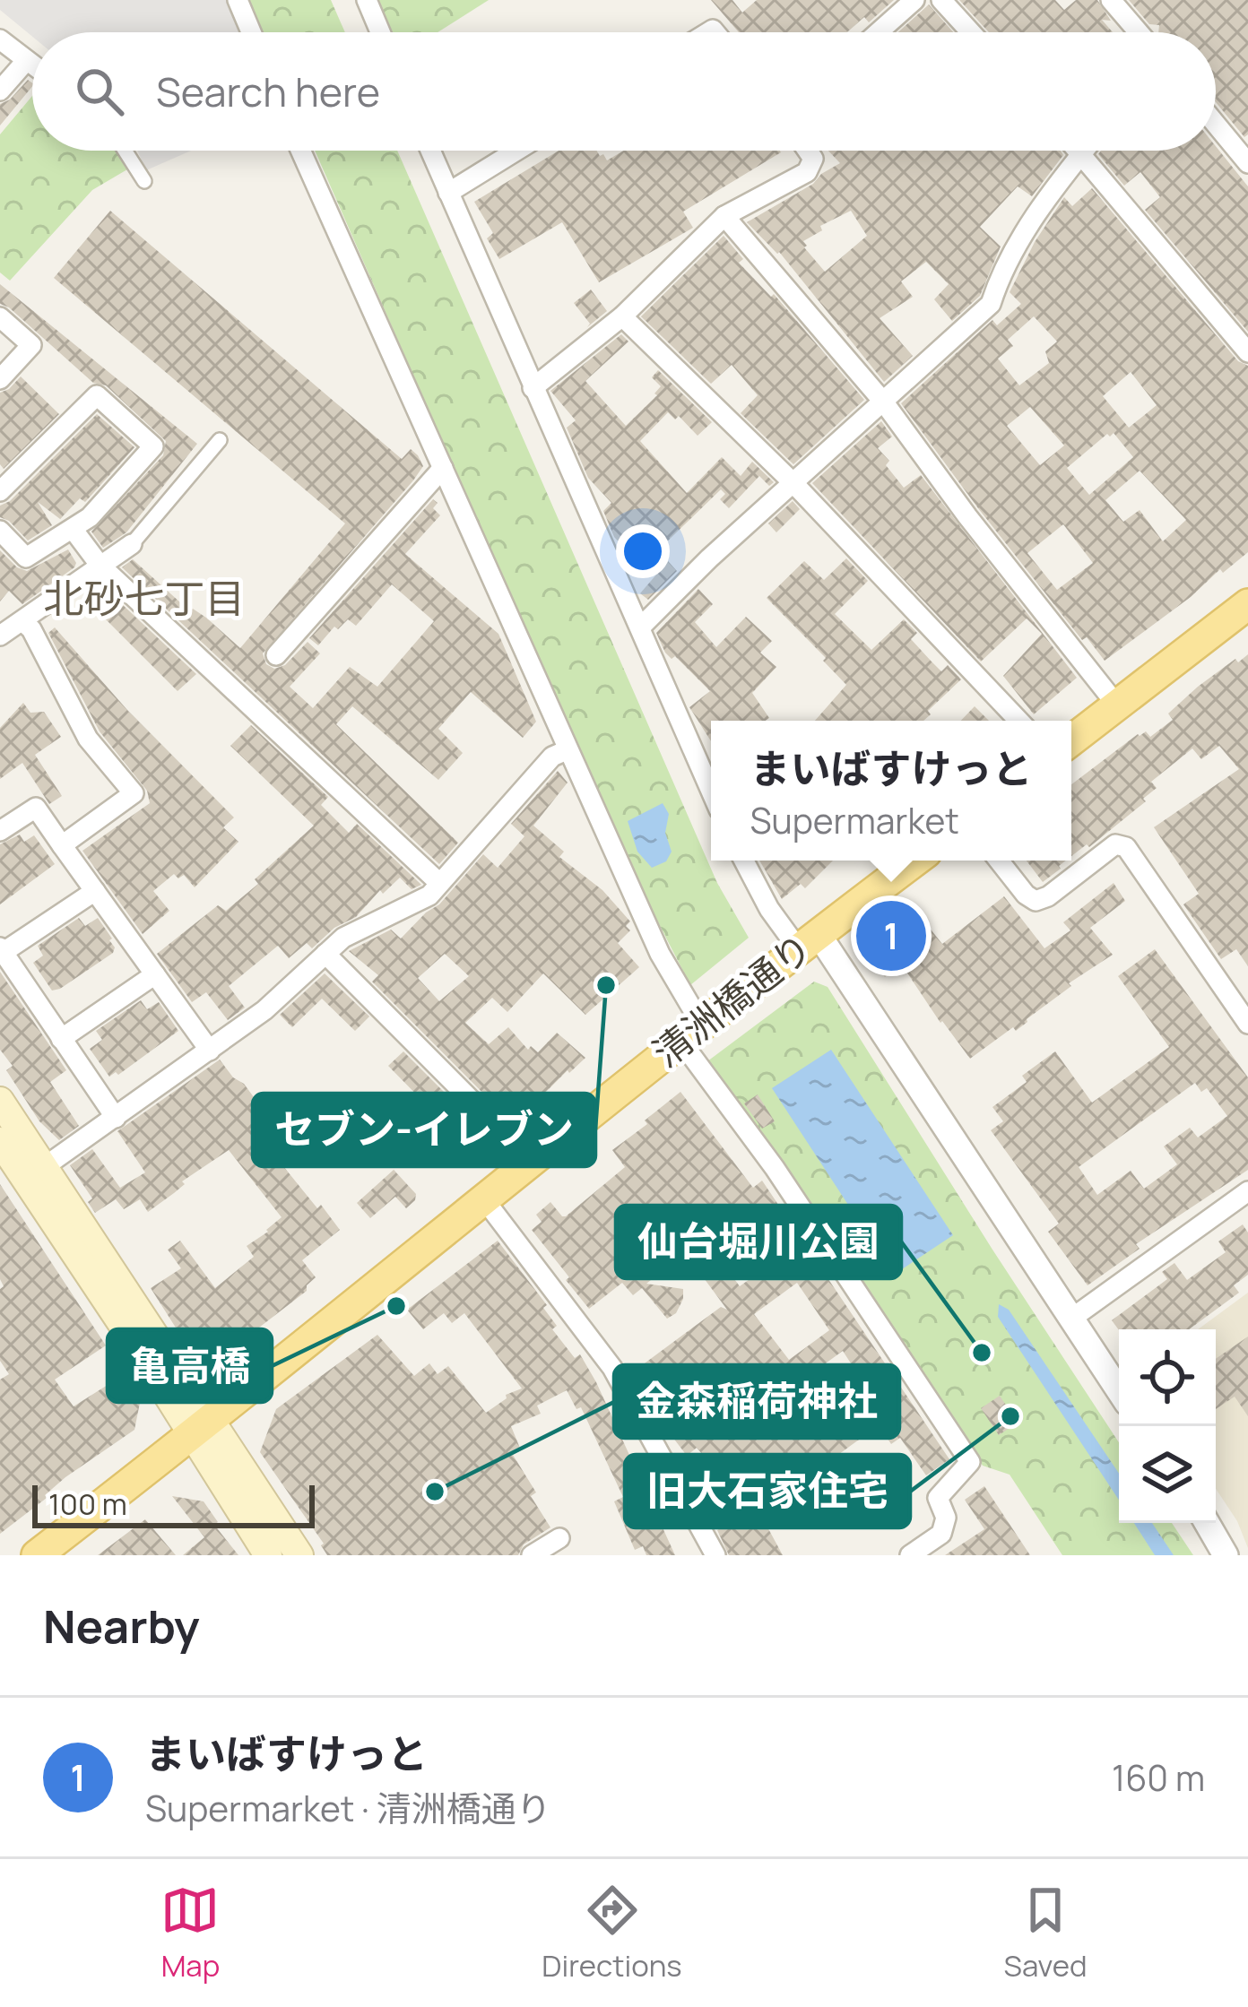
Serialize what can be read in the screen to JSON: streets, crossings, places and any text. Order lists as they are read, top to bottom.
{
  "streets": {
    "main road": ["清洲橋通り"]
  },
  "districts": ["北砂七丁目"],
  "places": [
    "セブン-イレブン",
    "亀高橋",
    "仙台堀川公園",
    "旧大石家住宅",
    "金森稲荷神社"
  ],
  "scale_bar": "100 m",
  "page": {
    "search": "Search here",
    "popup": ["まいばすけっと", "Supermarket"],
    "pins": "1",
    "scale": "100 m",
    "heading": "Nearby",
    "list": [
      {
        "mark": "1",
        "name": "まいばすけっと",
        "note": "Supermarket · 清洲橋通り",
        "value": "160 m"
      }
    ],
    "nav": ["Map", "Directions", "Saved"]
  }
}
